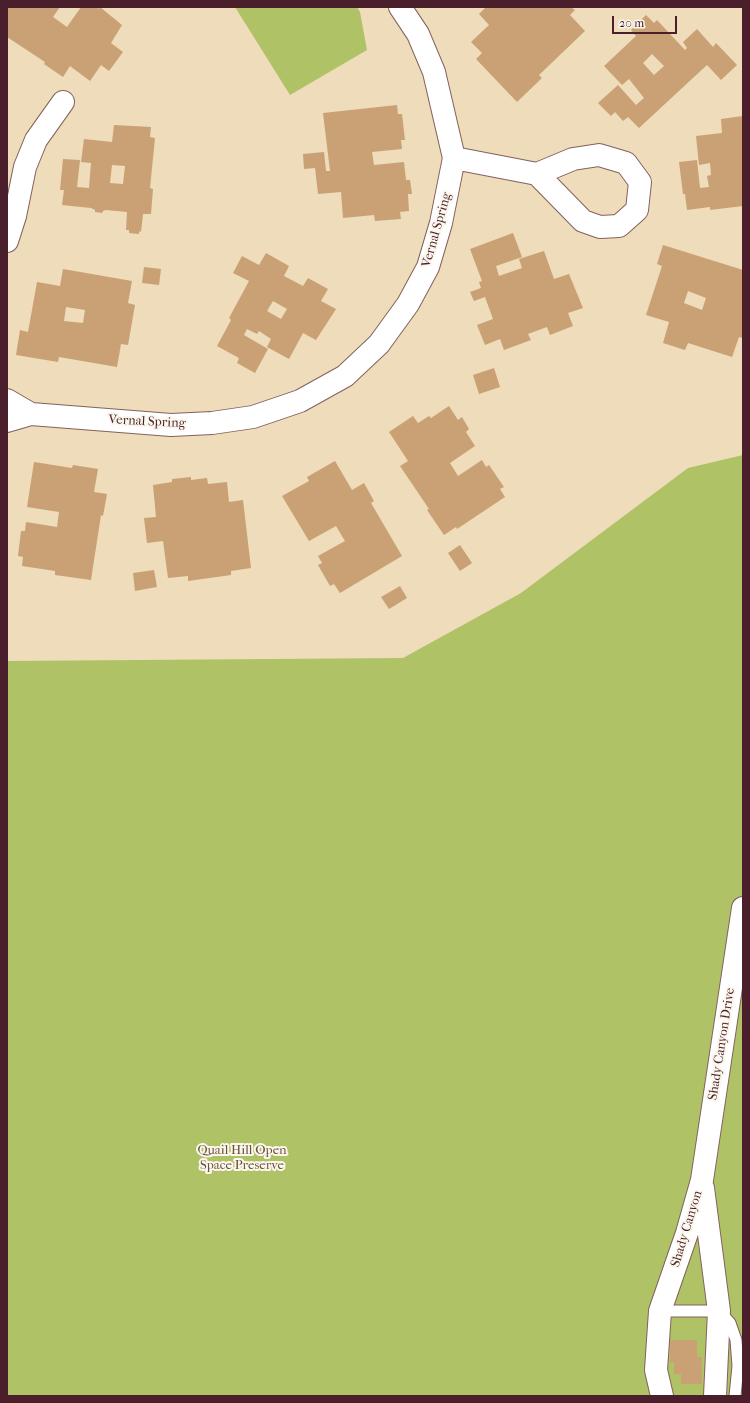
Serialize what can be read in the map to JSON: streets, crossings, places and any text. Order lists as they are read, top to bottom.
{
  "streets": {
    "street": ["Vernal Spring", "Shady Canyon Drive", "Shady Canyon"]
  },
  "crossings": [
    ["Shady Canyon Drive", "Shady Canyon"]
  ],
  "parks": ["Quail Hill Open Space Preserve"],
  "scale_bar": "20 m"
}
